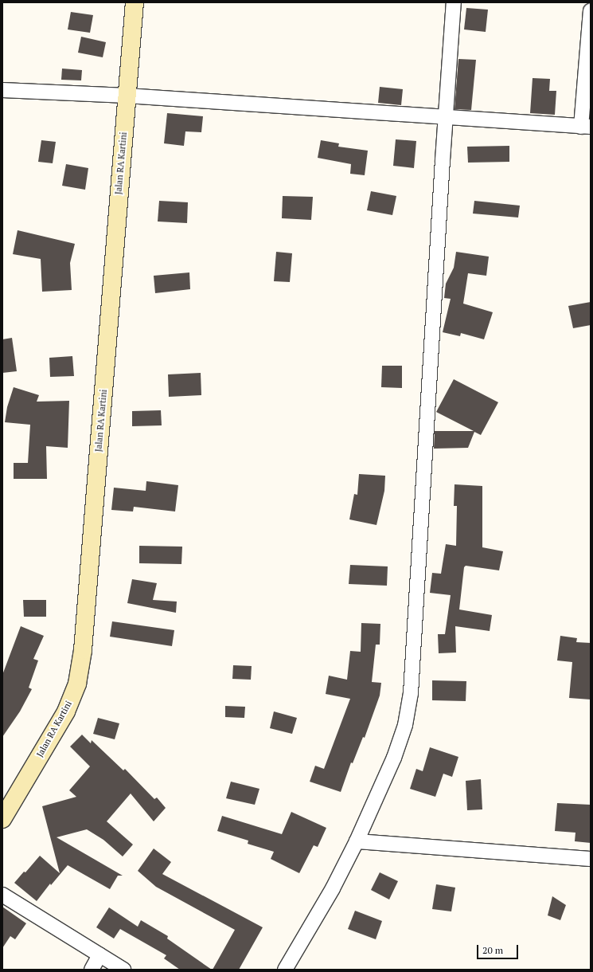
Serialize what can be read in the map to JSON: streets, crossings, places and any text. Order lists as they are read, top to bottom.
{
  "streets": {
    "main road": ["Jalan RA Kartini"]
  },
  "scale_bar": "20 m"
}
